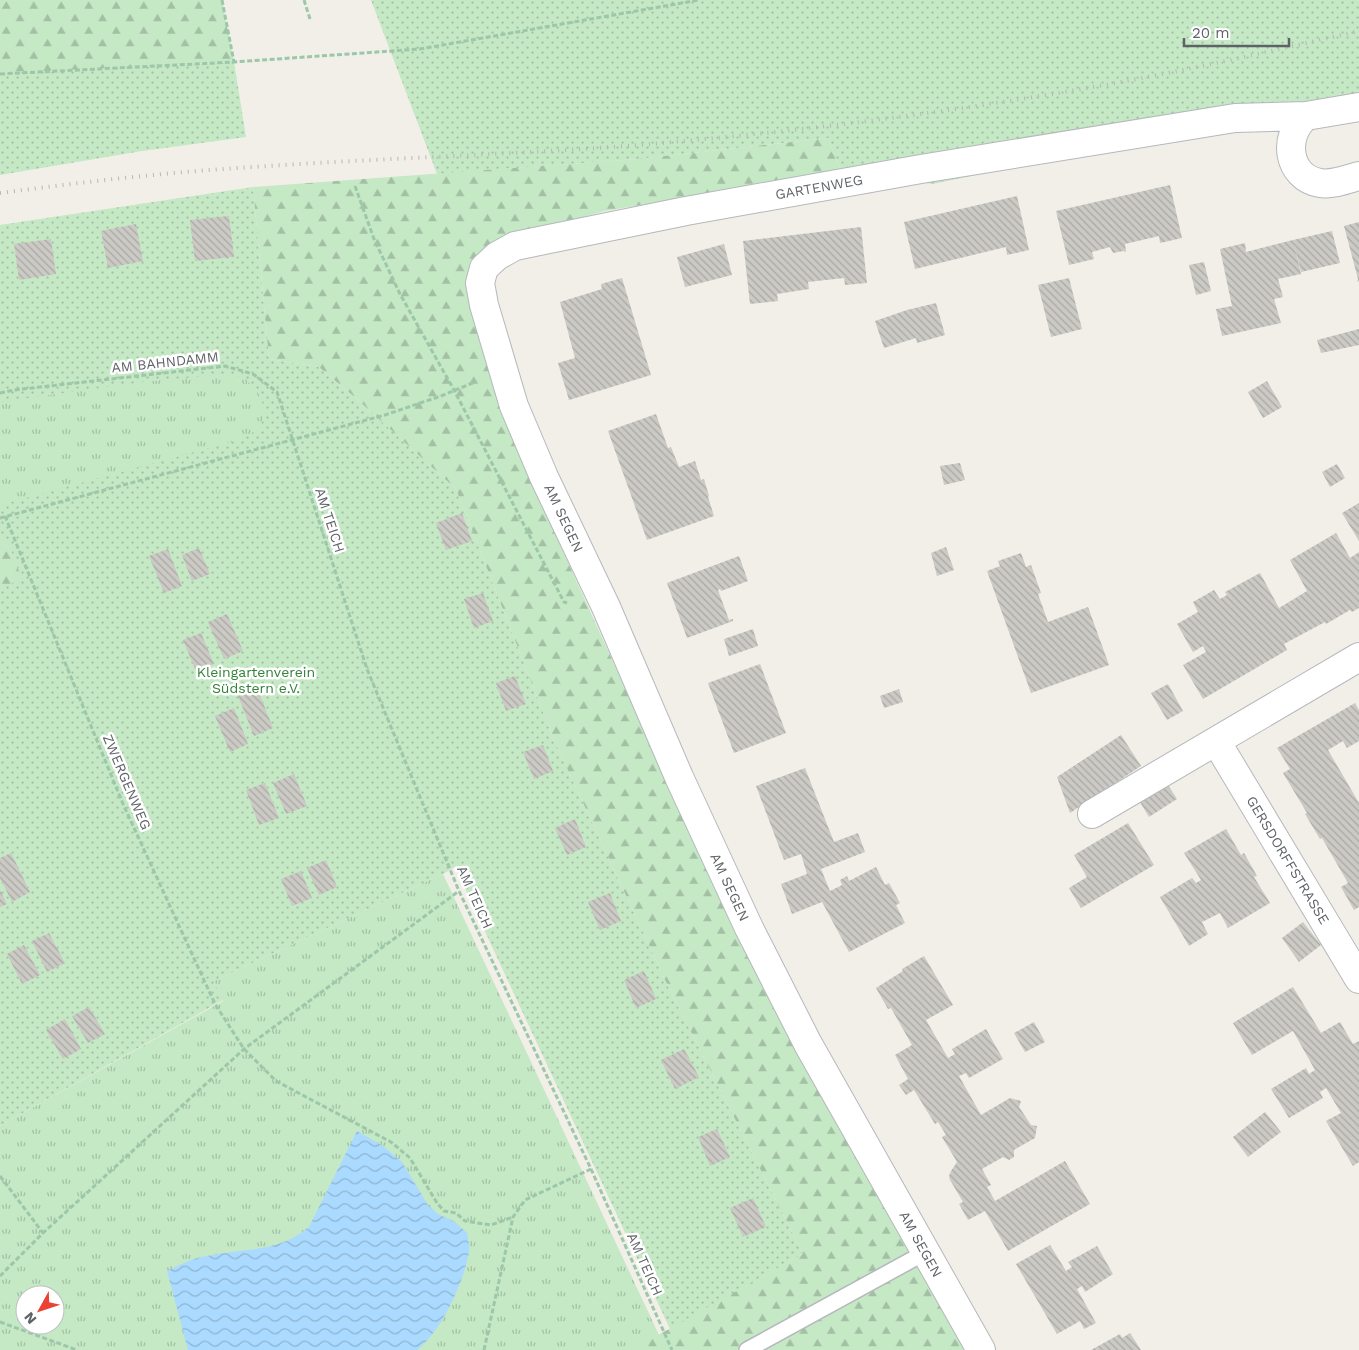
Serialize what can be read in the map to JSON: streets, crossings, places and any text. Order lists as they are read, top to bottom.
{
  "streets": {
    "street": ["GARTENWEG", "AM SEGEN", "GERSDORFFSTRASSE"],
    "path": ["AM BAHNDAMM", "AM TEICH", "ZWERGENWEG"]
  },
  "crossings": [
    ["GARTENWEG", "AM SEGEN"],
    ["AM BAHNDAMM", "AM TEICH"]
  ],
  "parks": ["Kleingartenverein Südstern e.V."],
  "scale_bar": "20 m",
  "north": "bottom left"
}
